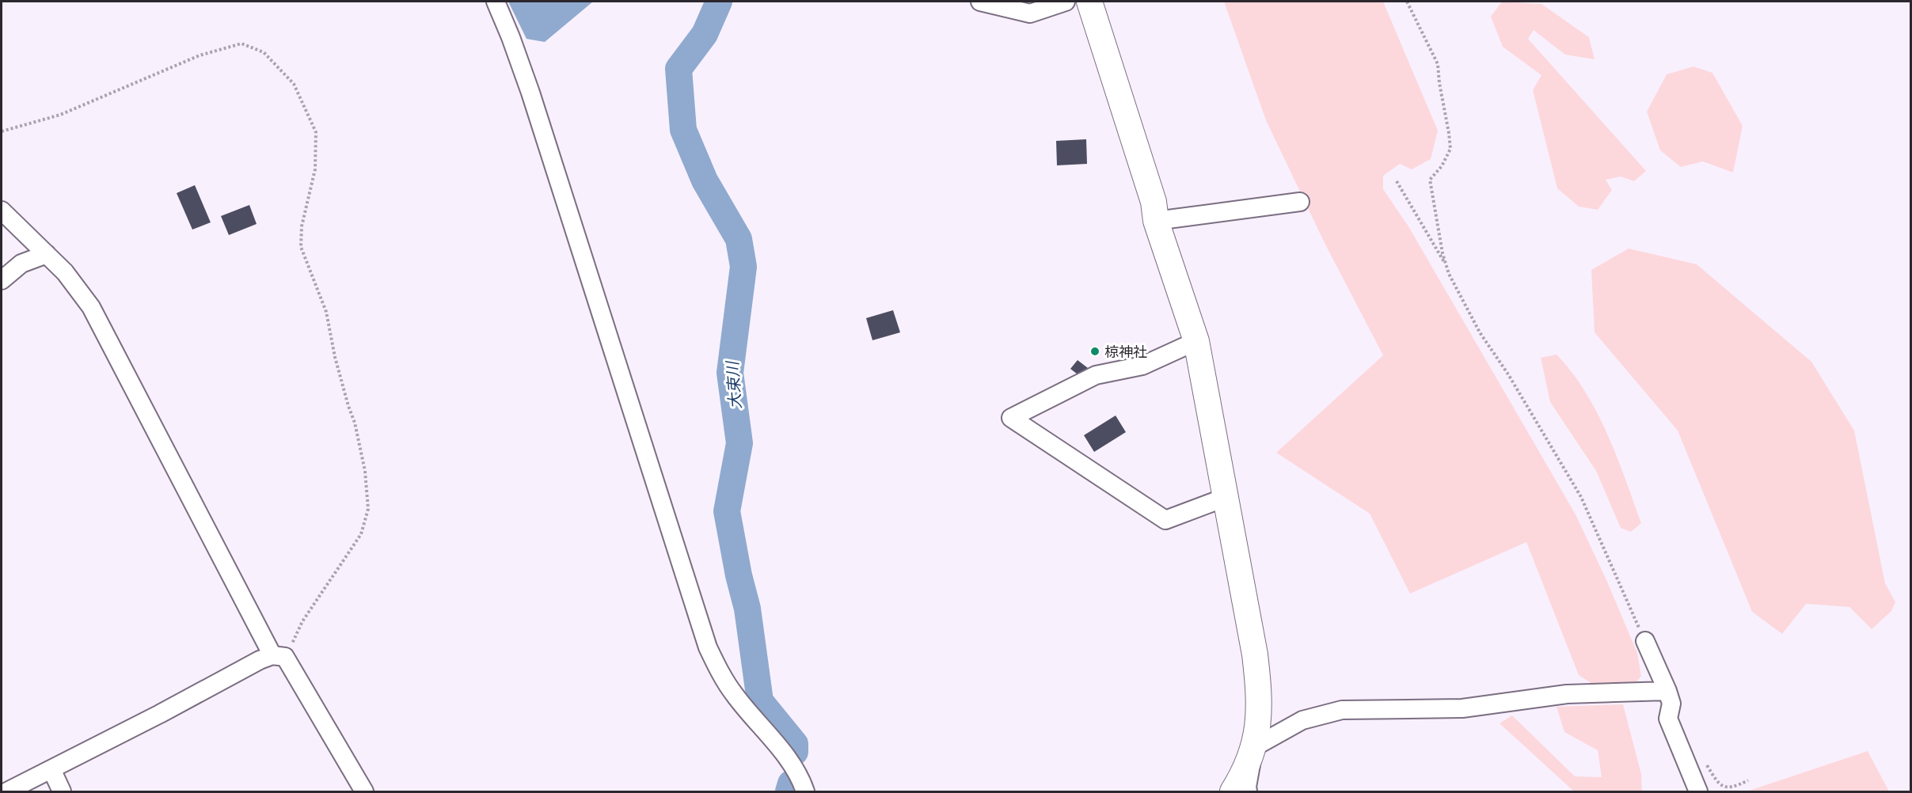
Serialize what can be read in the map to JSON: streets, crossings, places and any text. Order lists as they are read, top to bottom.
{
  "water": ["大束川"],
  "places": ["椋神社"]
}
